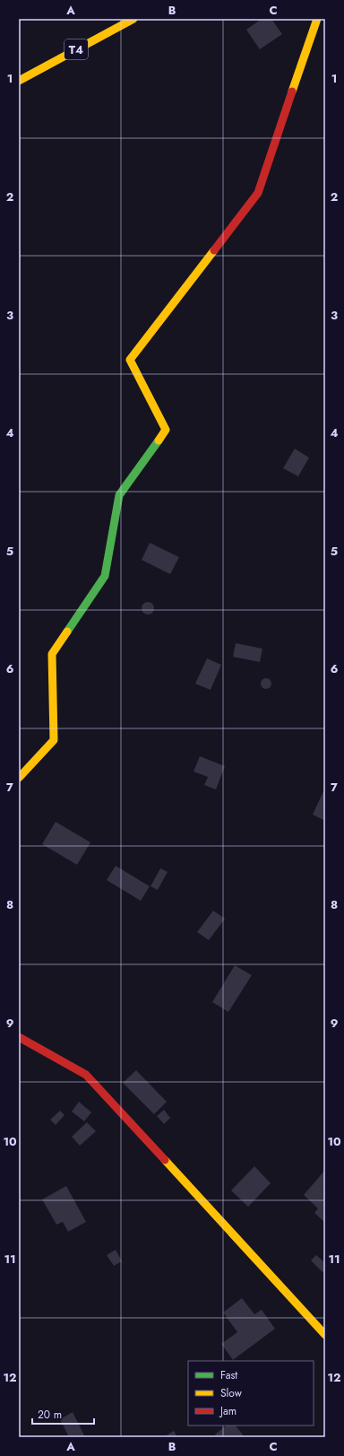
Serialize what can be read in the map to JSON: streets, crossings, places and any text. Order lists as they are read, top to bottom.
{
  "streets": {
    "main road": ["T4"]
  },
  "legend": ["Fast", "Slow", "Jam"],
  "scale_bar": "20 m",
  "grid": {
    "columns": ["A", "B", "C"],
    "rows": [
      "1",
      "2",
      "3",
      "4",
      "5",
      "6",
      "7",
      "8",
      "9",
      "10",
      "11",
      "12"
    ]
  }
}
